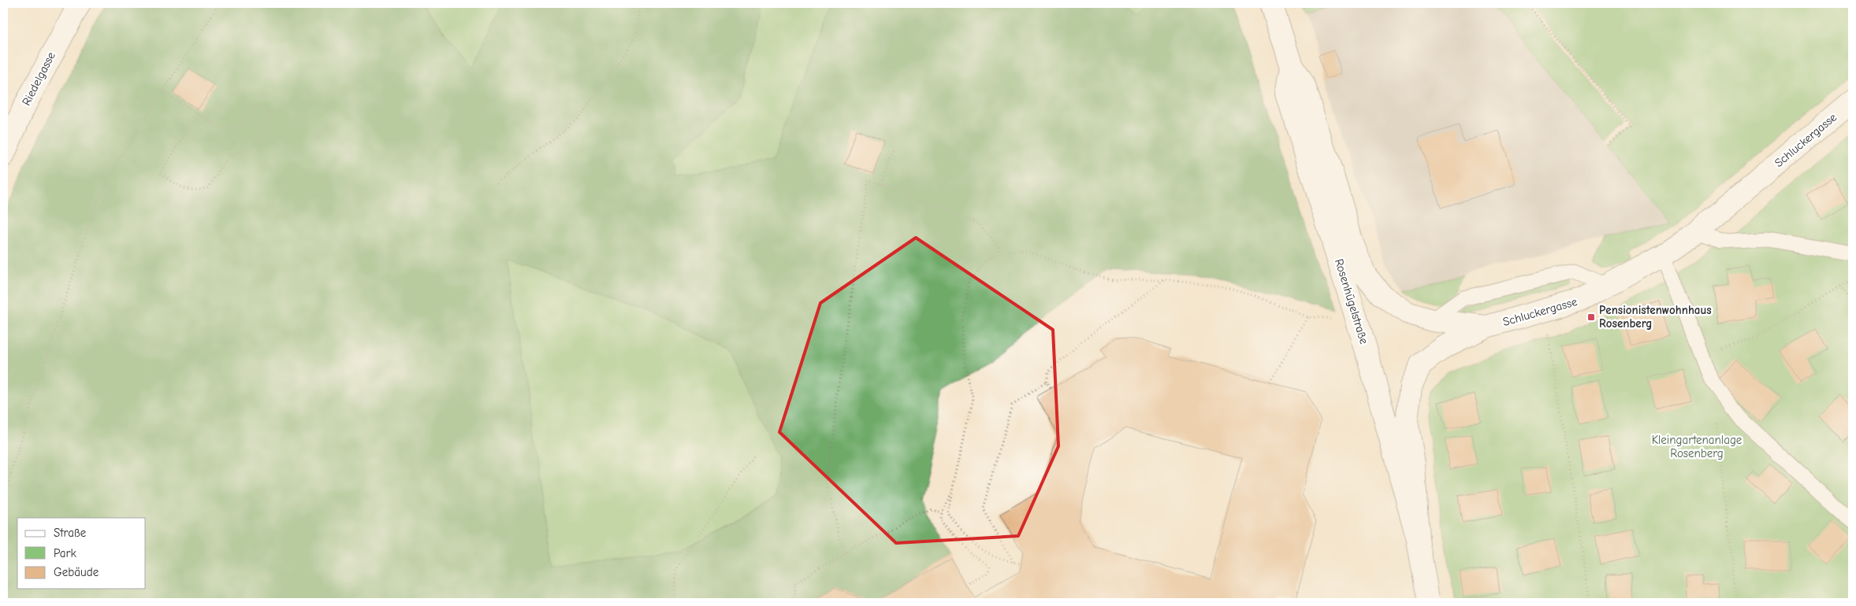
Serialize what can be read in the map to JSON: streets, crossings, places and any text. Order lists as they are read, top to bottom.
{
  "streets": {
    "main road": ["Riedelgasse", "Schluckergasse", "Rosenhügelstraße"]
  },
  "crossings": [
    ["Schluckergasse", "Rosenhügelstraße"]
  ],
  "parks": ["Kleingartenanlage Rosenberg"],
  "places": {
    "transit": ["Pensionistenwohnhaus Rosenberg"]
  },
  "legend": ["Straße", "Park", "Gebäude"]
}
